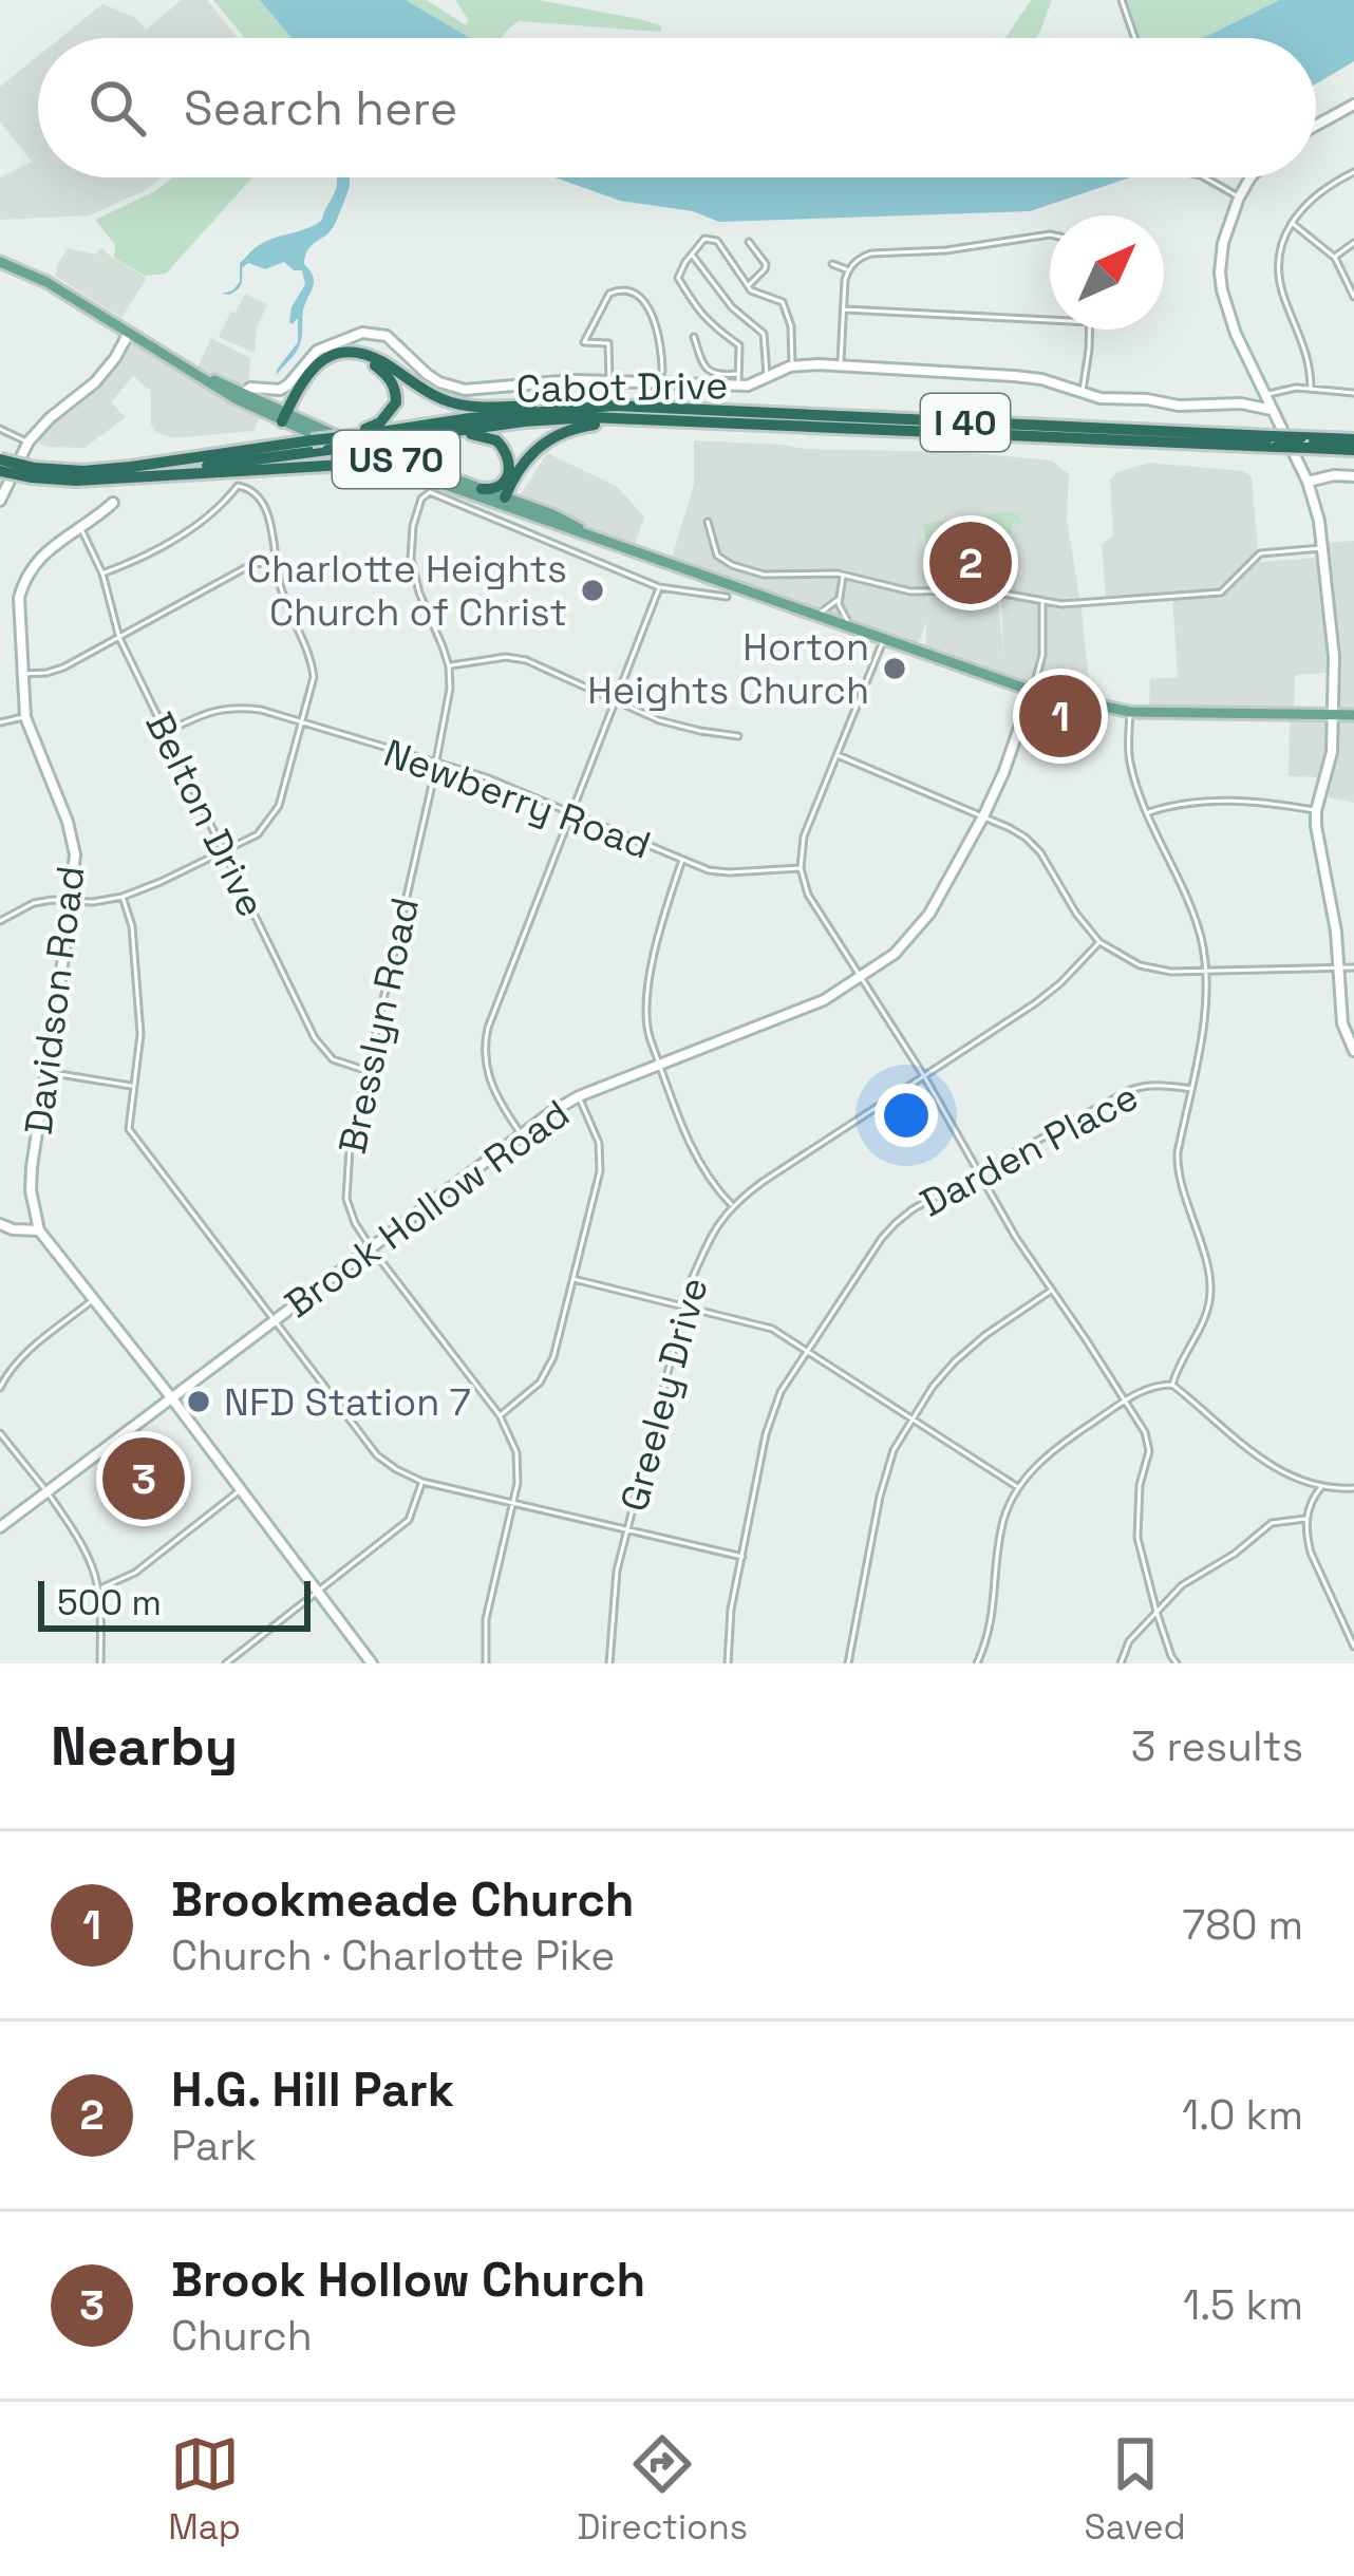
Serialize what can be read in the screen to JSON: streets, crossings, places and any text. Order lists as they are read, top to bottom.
{
  "streets": {
    "highway": ["I 40"],
    "main road": ["US 70"],
    "street": [
      "Cabot Drive",
      "Newberry Road",
      "Belton Drive",
      "Davidson Road",
      "Bresslyn Road",
      "Darden Place",
      "Brook Hollow Road",
      "Greeley Drive"
    ]
  },
  "crossings": [
    ["Cabot Drive", "US 70"],
    ["US 70", "Brook Hollow Road"],
    ["Newberry Road", "Belton Drive"],
    ["Newberry Road", "Bresslyn Road"],
    ["Belton Drive", "Davidson Road"],
    ["Belton Drive", "Bresslyn Road"],
    ["Bresslyn Road", "Brook Hollow Road"]
  ],
  "places": ["Charlotte Heights Church of Christ", "Horton Heights Church", "NFD Station 7"],
  "scale_bar": "500 m",
  "north": "top right",
  "page": {
    "search": "Search here",
    "pins": ["2", "1", "3"],
    "scale": "500 m",
    "heading": ["Nearby", "3 results"],
    "list": [
      {
        "mark": "1",
        "name": "Brookmeade Church",
        "note": "Church · Charlotte Pike",
        "value": "780 m"
      },
      {
        "mark": "2",
        "name": "H.G. Hill Park",
        "note": "Park",
        "value": "1.0 km"
      },
      {
        "mark": "3",
        "name": "Brook Hollow Church",
        "note": "Church",
        "value": "1.5 km"
      }
    ],
    "nav": ["Map", "Directions", "Saved"]
  }
}
